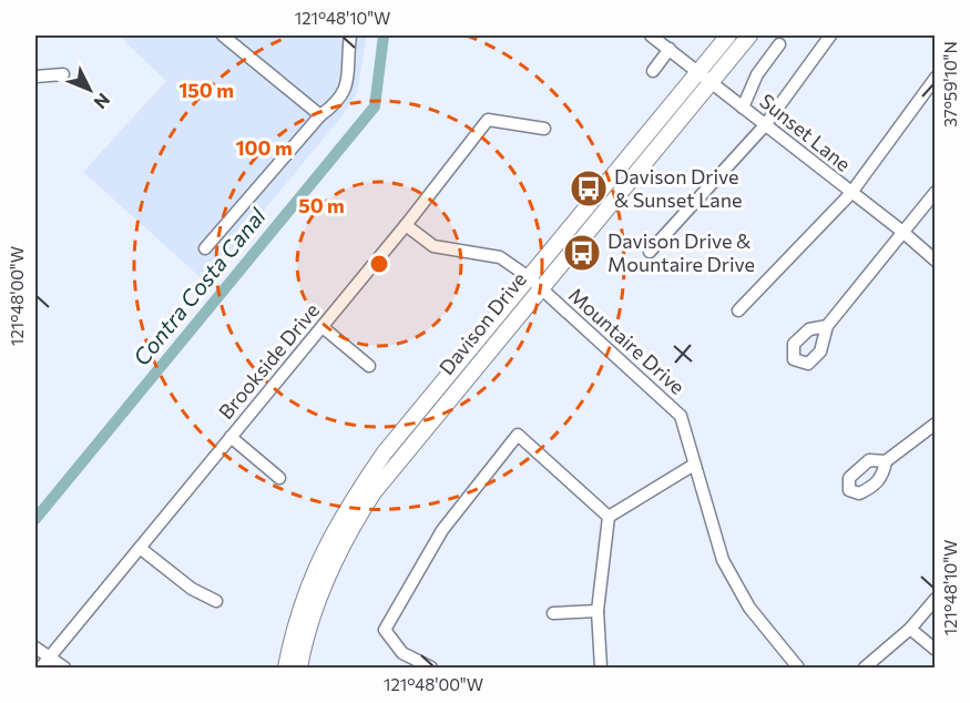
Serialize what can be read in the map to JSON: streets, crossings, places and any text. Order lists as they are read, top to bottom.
{
  "streets": {
    "main road": ["Davison Drive"],
    "street": ["Sunset Lane", "Mountaire Drive", "Brookside Drive"]
  },
  "crossings": [
    ["Sunset Lane", "Davison Drive"],
    ["Davison Drive", "Mountaire Drive"],
    ["Mountaire Drive", "Brookside Drive"]
  ],
  "water": ["Contra Costa Canal"],
  "places": {
    "bus stop": ["Davison Drive & Sunset Lane", "Davison Drive & Mountaire Drive"]
  },
  "north": "bottom right",
  "coordinates": ["121°48'10\"W", "37°59'10\"N", "121°48'00\"W"],
  "rings": ["150 m", "100 m", "50 m"]
}
